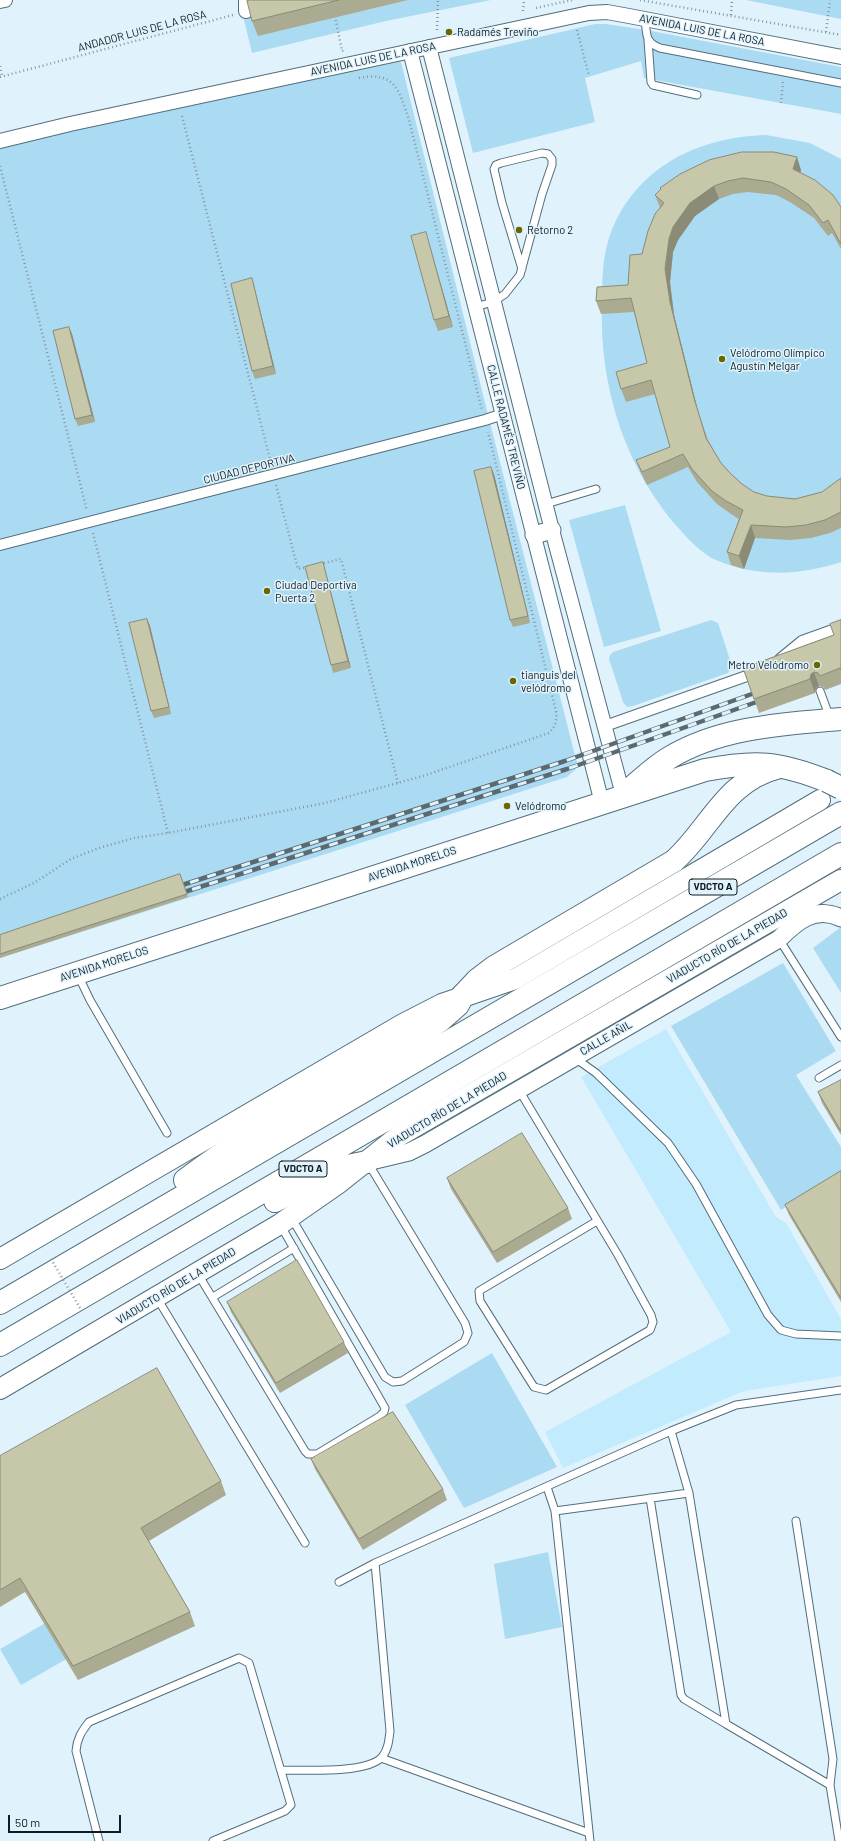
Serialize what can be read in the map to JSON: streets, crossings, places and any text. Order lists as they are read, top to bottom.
{
  "streets": {
    "main road": ["AVENIDA MORELOS", "VDCTO A", "VIADUCTO RÍO DE LA PIEDAD"],
    "street": [
      "AVENIDA LUIS DE LA ROSA",
      "CALLE RADAMÉS TREVIÑO",
      "CIUDAD DEPORTIVA",
      "CALLE AÑIL"
    ],
    "path": ["ANDADOR LUIS DE LA ROSA"]
  },
  "crossings": [
    ["AVENIDA LUIS DE LA ROSA", "CALLE RADAMÉS TREVIÑO"],
    ["CALLE RADAMÉS TREVIÑO", "CIUDAD DEPORTIVA"],
    ["CALLE RADAMÉS TREVIÑO", "AVENIDA MORELOS"],
    ["VIADUCTO RÍO DE LA PIEDAD", "CALLE AÑIL"]
  ],
  "places": [
    "Radamés Treviño",
    "Retorno 2",
    "Velódromo Olímpico Agustín Melgar",
    "Ciudad Deportiva Puerta 2",
    "Metro Velódromo",
    "tianguis del velódromo",
    "Velódromo"
  ],
  "scale_bar": "50 m"
}
